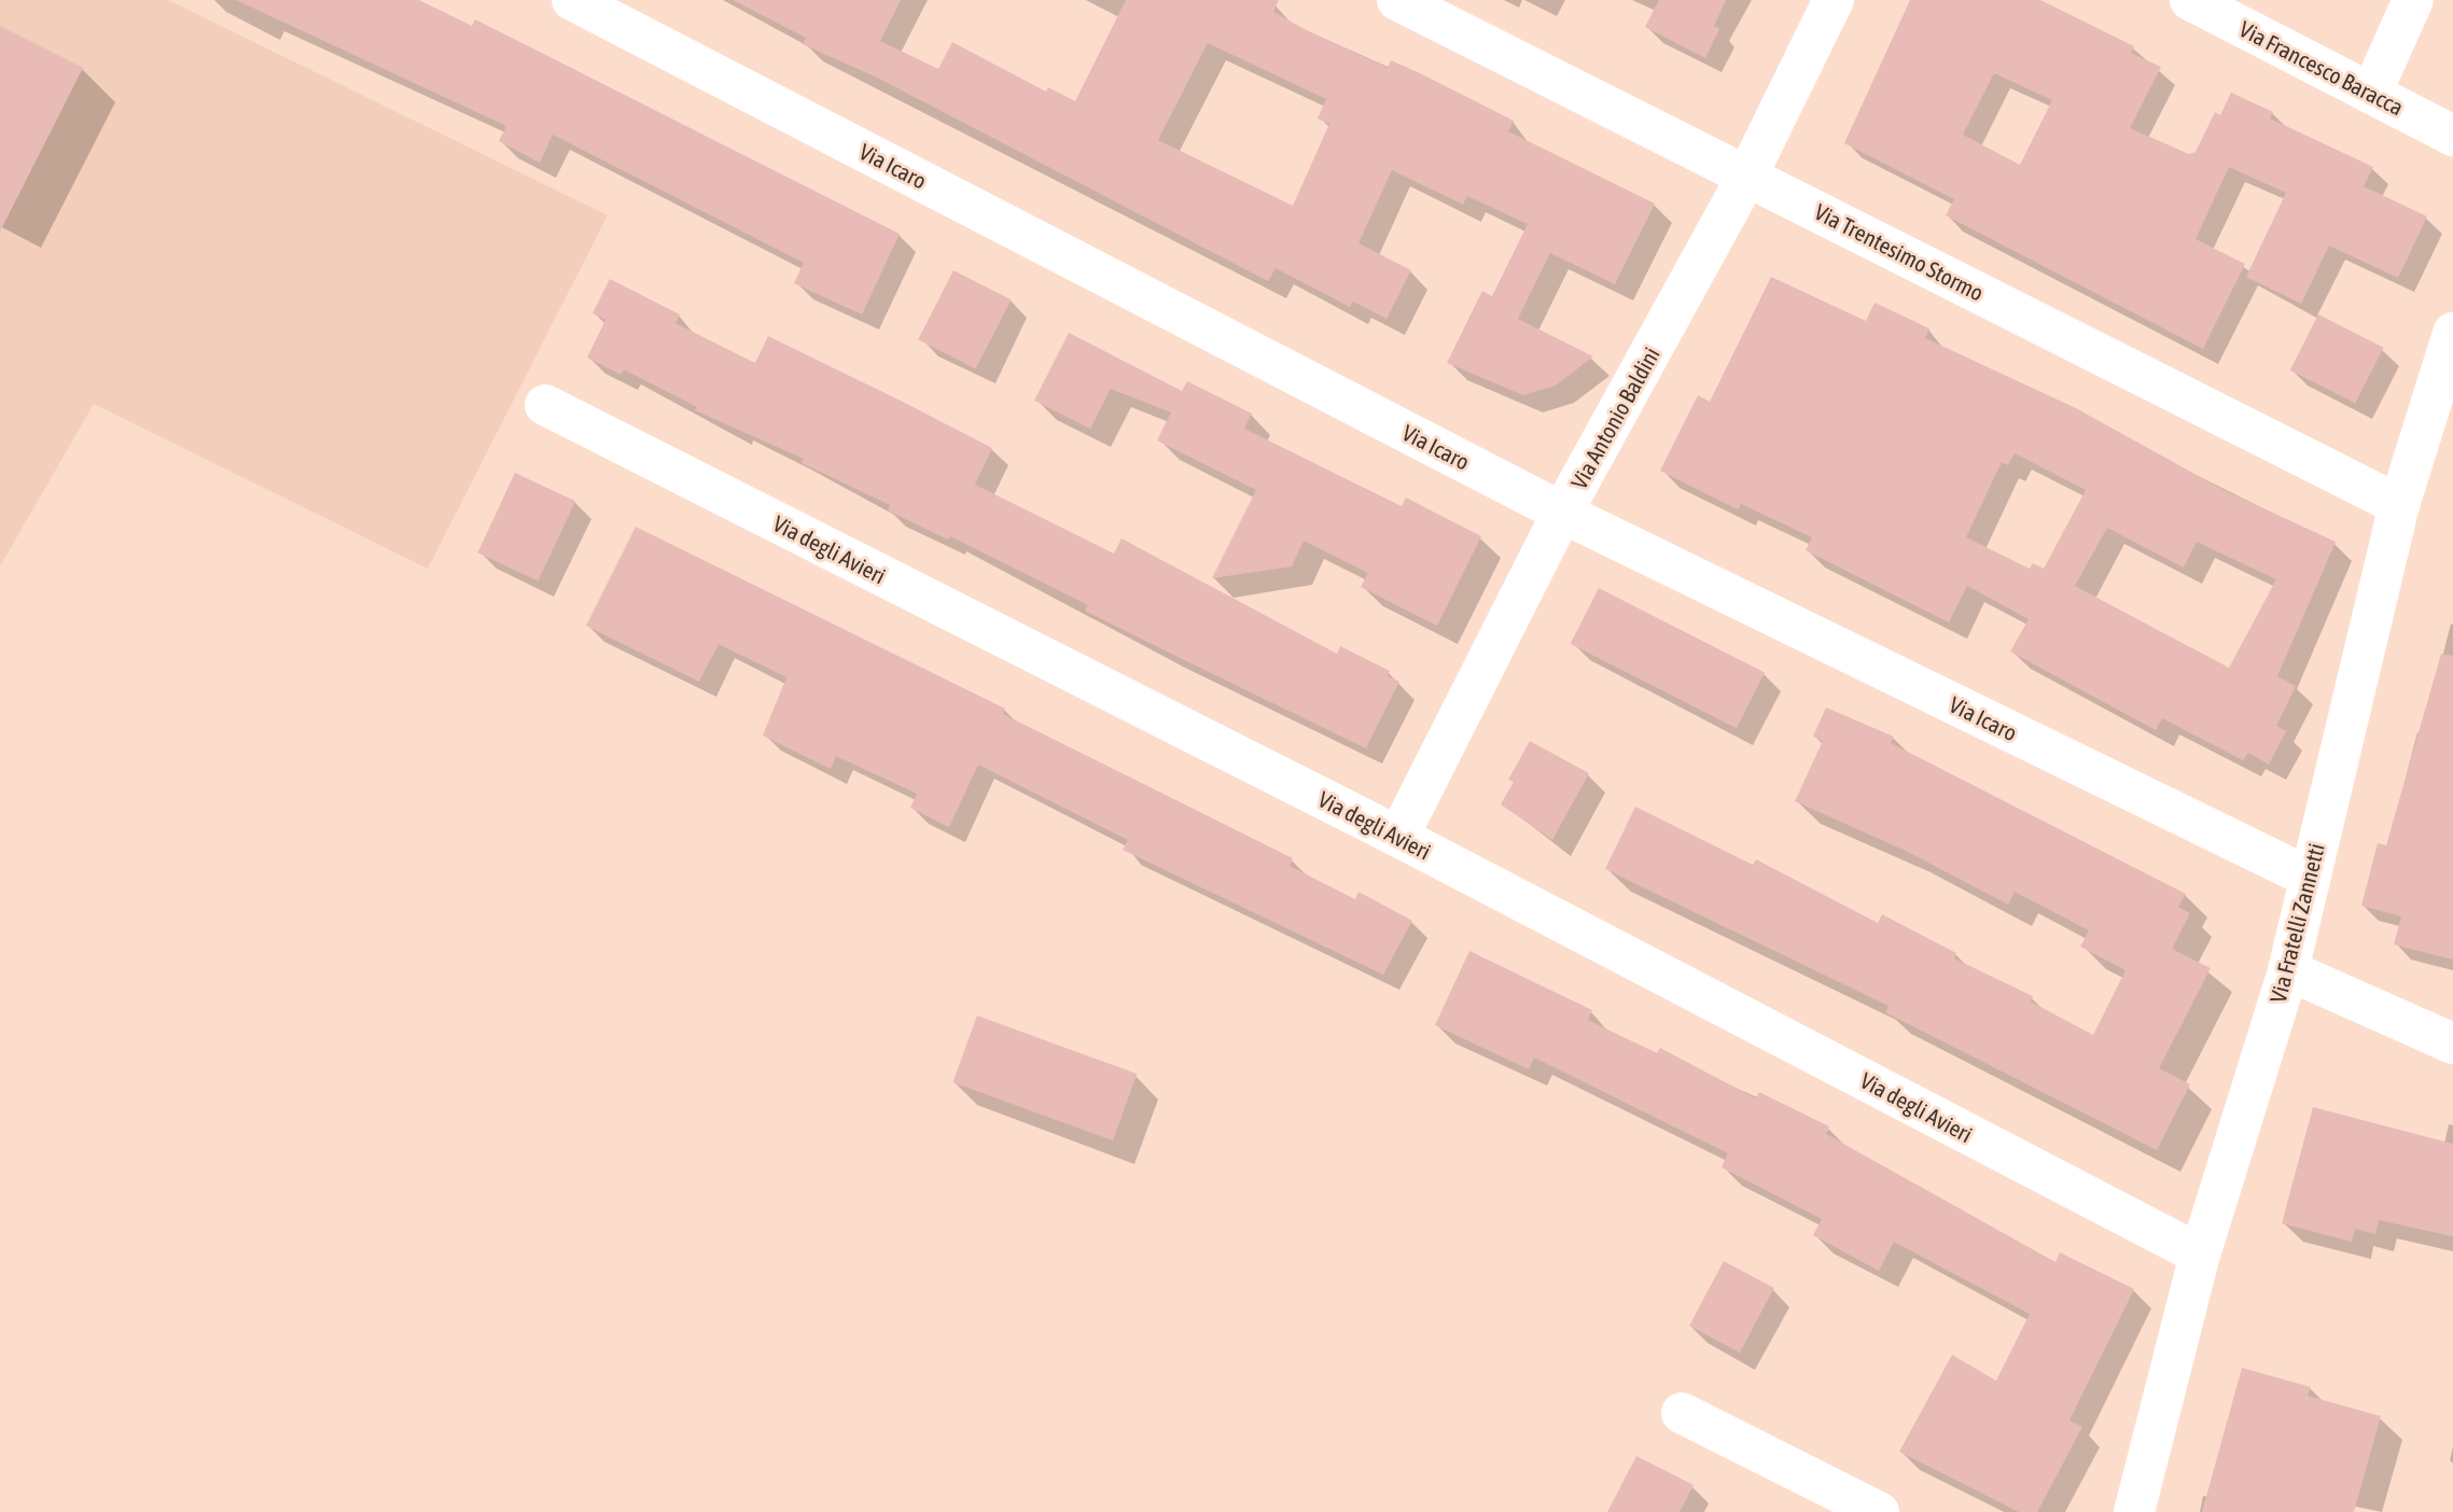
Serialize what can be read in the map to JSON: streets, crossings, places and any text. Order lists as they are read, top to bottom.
{
  "streets": {
    "street": [
      "Via Francesco Baracca",
      "Via Icaro",
      "Via Trentesimo Stormo",
      "Via Antonio Baldini",
      "Via degli Avieri",
      "Via Fratelli Zannetti"
    ]
  },
  "crossings": [
    ["Via Icaro", "Via Antonio Baldini"],
    ["Via Icaro", "Via Fratelli Zannetti"],
    ["Via Trentesimo Stormo", "Via Antonio Baldini"],
    ["Via Trentesimo Stormo", "Via Fratelli Zannetti"],
    ["Via Antonio Baldini", "Via degli Avieri"],
    ["Via degli Avieri", "Via Fratelli Zannetti"]
  ]
}
